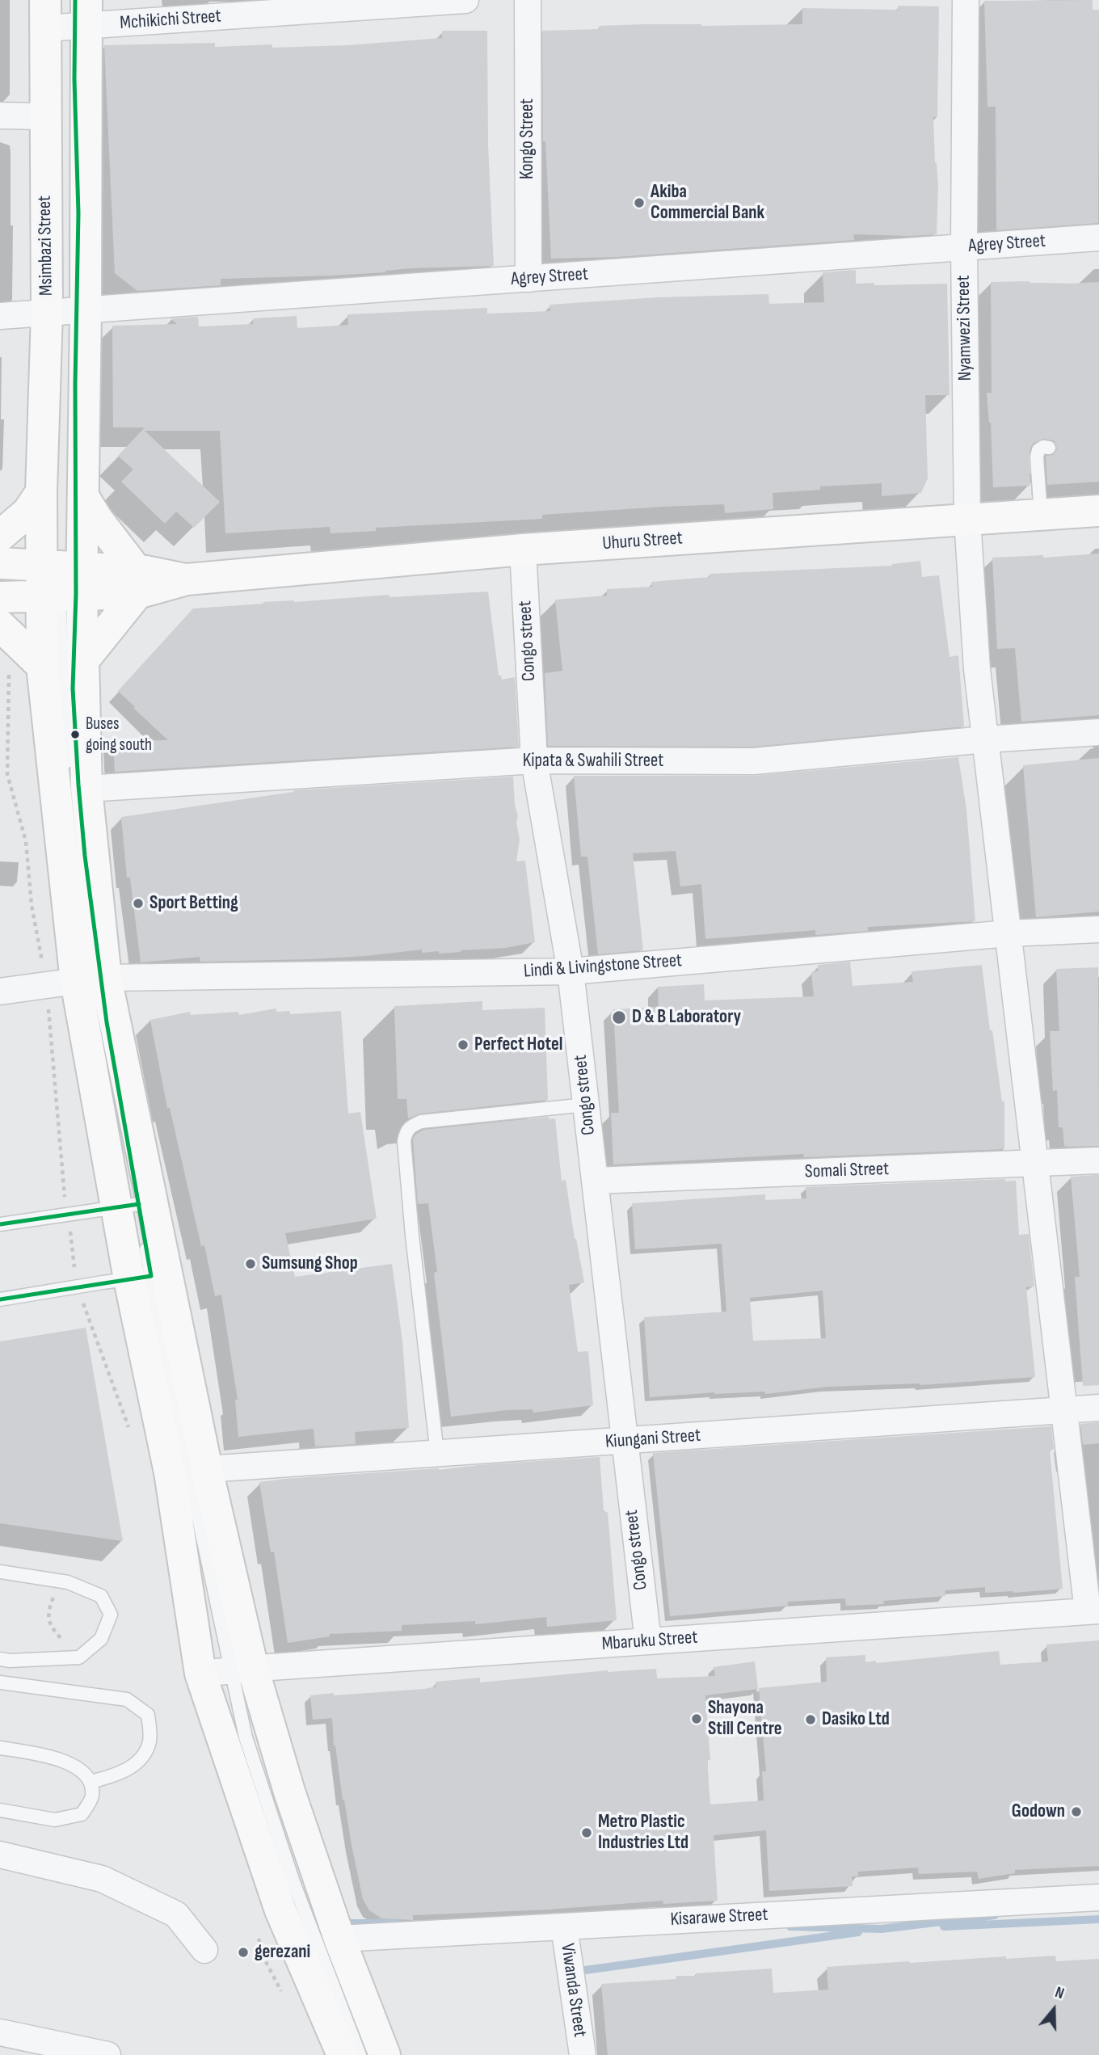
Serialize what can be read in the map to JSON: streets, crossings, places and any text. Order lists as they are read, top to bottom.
{
  "streets": {
    "street": [
      "Mchikichi Street",
      "Kongo Street",
      "Agrey Street",
      "Msimbazi Street",
      "Nyamwezi Street",
      "Uhuru Street",
      "Congo street",
      "Kipata & Swahili Street",
      "Lindi & Livingstone Street",
      "Somali Street",
      "Kiungani Street",
      "Mbaruku Street",
      "Kisarawe Street",
      "Viwanda Street"
    ]
  },
  "crossings": [
    ["Mchikichi Street", "Msimbazi Street"],
    ["Kongo Street", "Agrey Street"],
    ["Agrey Street", "Msimbazi Street"],
    ["Agrey Street", "Nyamwezi Street"],
    ["Msimbazi Street", "Uhuru Street"],
    ["Nyamwezi Street", "Uhuru Street"],
    ["Nyamwezi Street", "Kipata & Swahili Street"],
    ["Nyamwezi Street", "Lindi & Livingstone Street"],
    ["Nyamwezi Street", "Somali Street"],
    ["Nyamwezi Street", "Kiungani Street"],
    ["Nyamwezi Street", "Mbaruku Street"],
    ["Uhuru Street", "Congo street"],
    ["Congo street", "Kipata & Swahili Street"],
    ["Congo street", "Lindi & Livingstone Street"],
    ["Congo street", "Somali Street"],
    ["Congo street", "Kiungani Street"],
    ["Congo street", "Mbaruku Street"],
    ["Kisarawe Street", "Viwanda Street"]
  ],
  "places": [
    "Akiba Commercial Bank",
    "Buses going south",
    "Sport Betting",
    "D & B Laboratory",
    "Perfect Hotel",
    "Sumsung Shop",
    "Shayona Still Centre",
    "Dasiko Ltd",
    "Godown",
    "Metro Plastic Industries Ltd",
    "gerezani"
  ],
  "north": "top"
}
